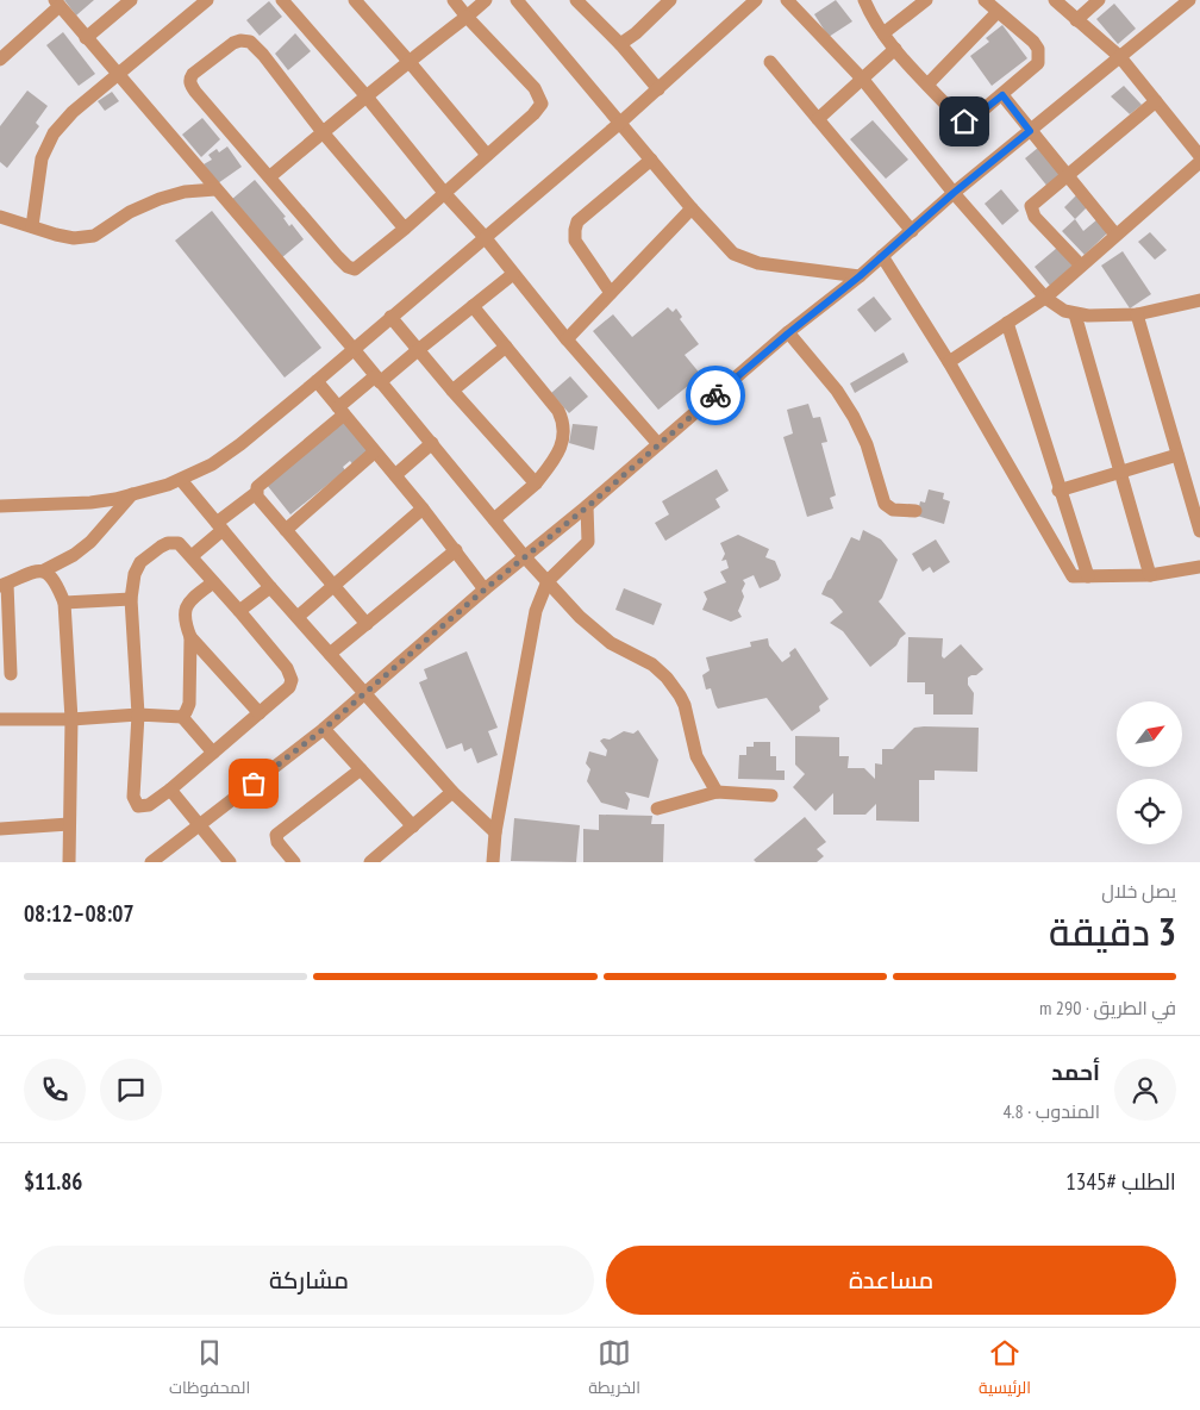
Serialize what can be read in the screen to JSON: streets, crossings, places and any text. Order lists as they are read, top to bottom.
{
  "north": "top right",
  "page": {
    "heading": ["3 دقيقة", "يصل خلال", "08:07–08:12"],
    "panel": [
      "أحمد",
      "المندوب · 4.8",
      "الطلب #1345",
      "$11.86"
    ],
    "bar": "في الطريق · 290 m",
    "buttons": ["مساعدة", "مشاركة"],
    "tabs": ["الرئيسية", "الخريطة", "المحفوظات"]
  }
}
